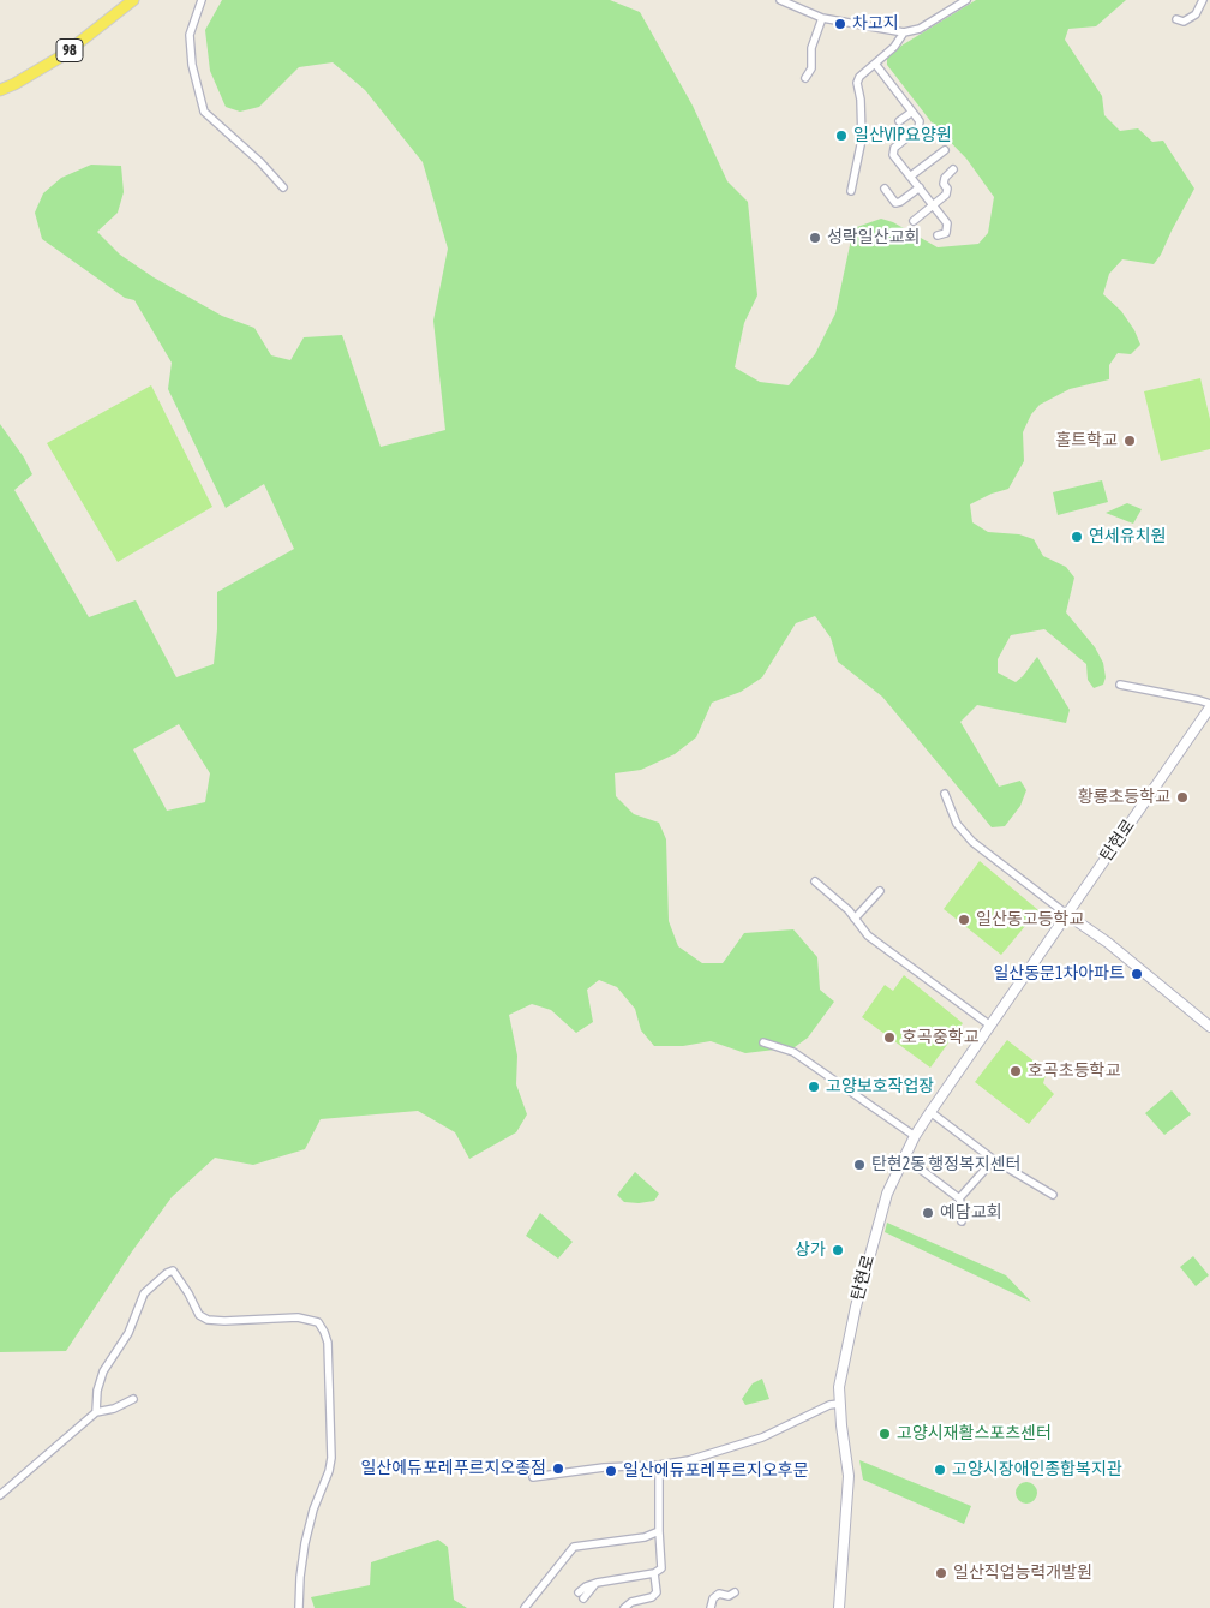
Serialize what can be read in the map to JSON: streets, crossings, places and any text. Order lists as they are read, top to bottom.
{
  "streets": {
    "main road": ["98", "탄현로"]
  },
  "places": [
    "차고지",
    "일산VIP요양원",
    "성락일산교회",
    "홀트학교",
    "연세유치원",
    "황룡초등학교",
    "일산동고등학교",
    "일산동문1차아파트",
    "호곡중학교",
    "호곡초등학교",
    "고양보호작업장",
    "탄현2동 행정복지센터",
    "예담교회",
    "상가",
    "고양시재활스포츠센터",
    "일산에듀포레푸르지오종점",
    "고양시장애인종합복지관",
    "일산에듀포레푸르지오후문",
    "일산직업능력개발원"
  ]
}
